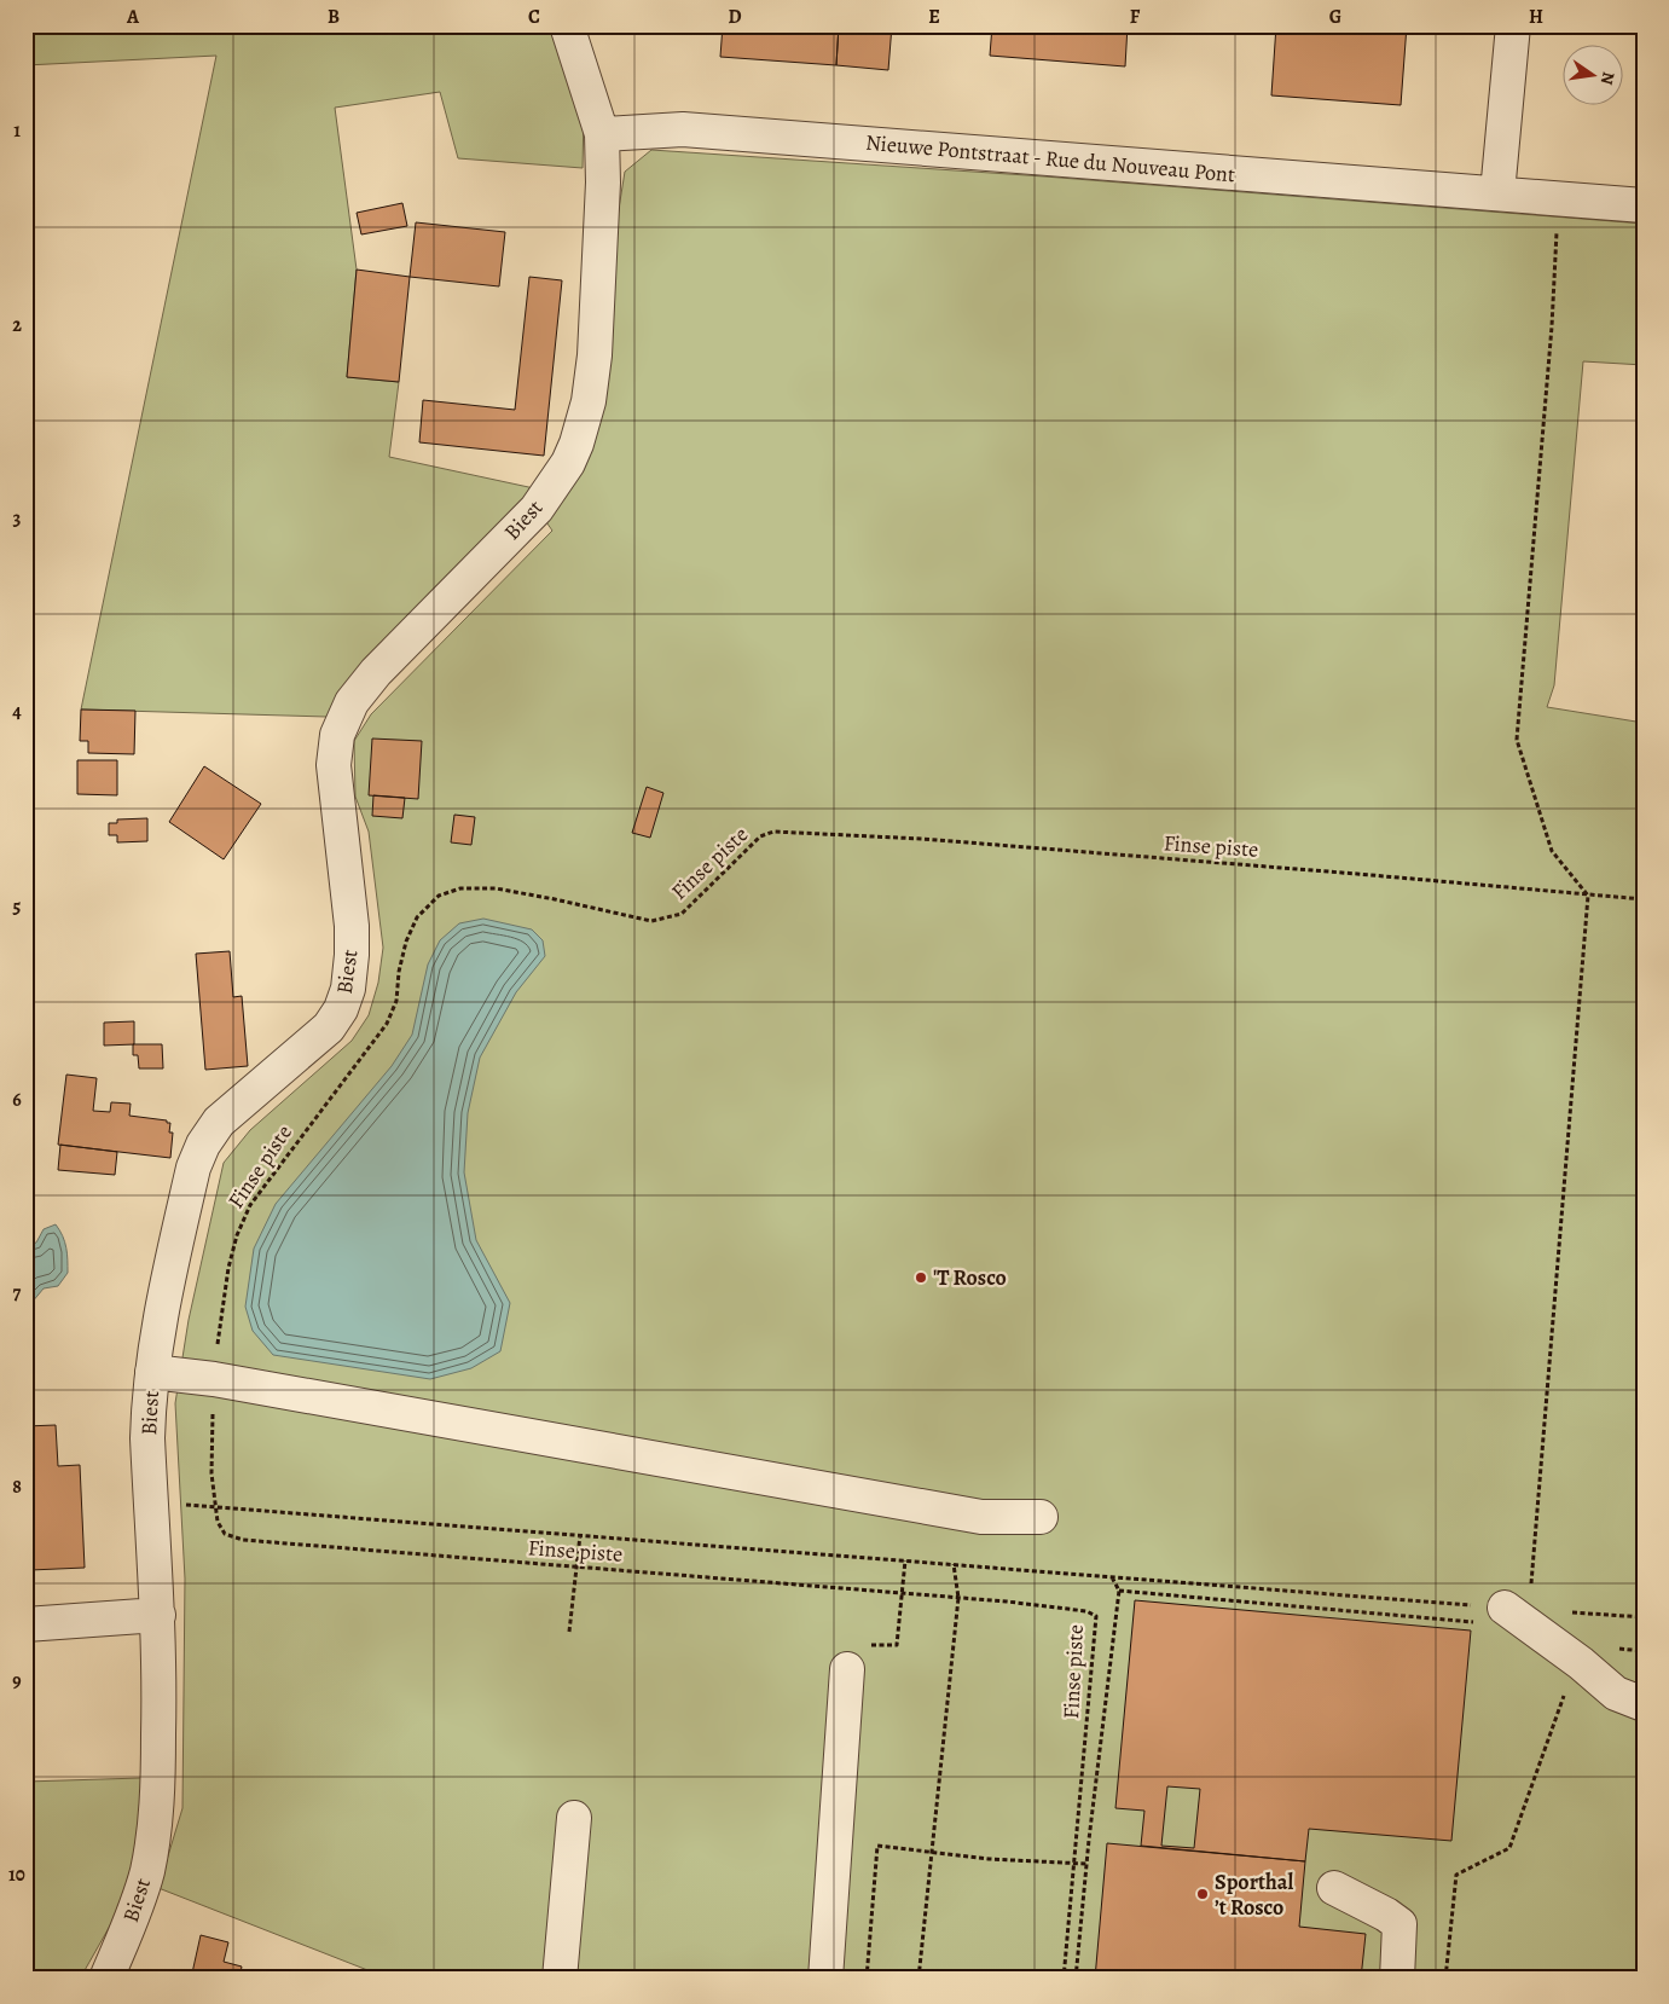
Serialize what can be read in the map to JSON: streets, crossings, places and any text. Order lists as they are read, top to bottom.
{
  "streets": {
    "street": ["Nieuwe Pontstraat - Rue du Nouveau Pont", "Biest"],
    "path": ["Finse piste"]
  },
  "crossings": [
    ["Nieuwe Pontstraat - Rue du Nouveau Pont", "Biest"]
  ],
  "places": ["'T Rosco", "Sporthal ’t Rosco"],
  "north": "right",
  "grid": {
    "columns": [
      "A",
      "B",
      "C",
      "D",
      "E",
      "F",
      "G",
      "H"
    ],
    "rows": [
      "1",
      "2",
      "3",
      "4",
      "5",
      "6",
      "7",
      "8",
      "9",
      "10"
    ]
  }
}
